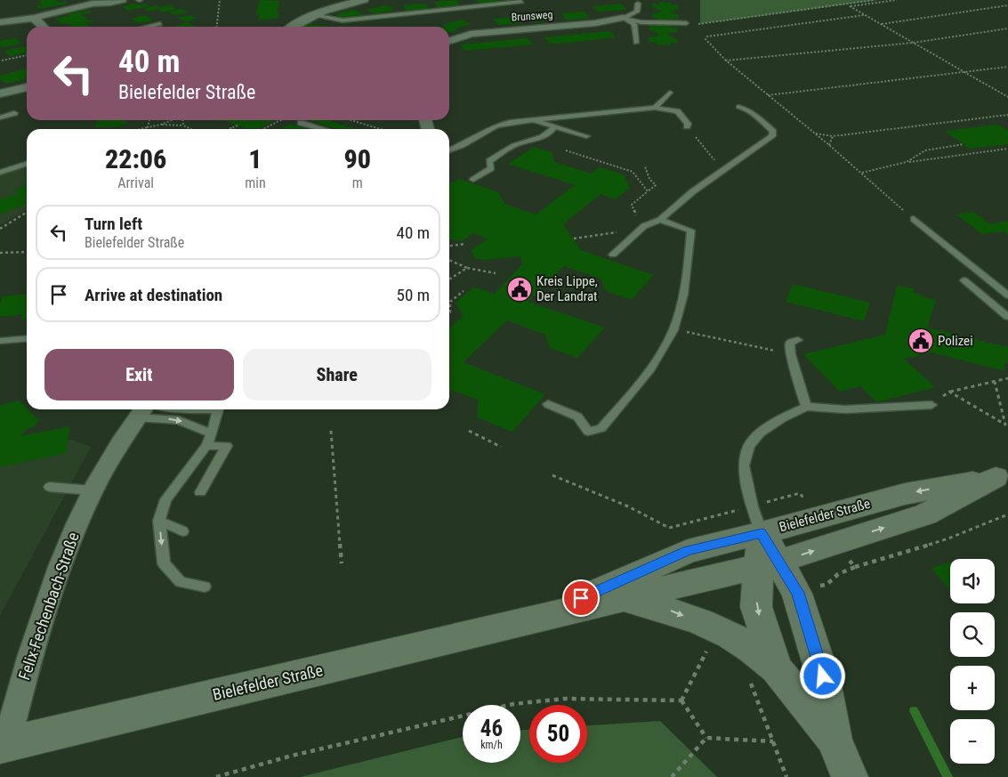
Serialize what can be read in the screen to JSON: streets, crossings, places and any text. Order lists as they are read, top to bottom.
{
  "streets": {
    "main road": ["Bielefelder Straße"],
    "street": ["Brunsweg", "Felix-Fechenbach-Straße"]
  },
  "crossings": [
    ["Bielefelder Straße", "Felix-Fechenbach-Straße"]
  ],
  "places": {
    "public building": ["Kreis Lippe, Der Landrat", "Polizei"]
  },
  "page": {
    "turn": ["40 m", "Bielefelder Straße"],
    "eta": [
      "22:06",
      "Arrival",
      "1",
      "min",
      "90",
      "m"
    ],
    "list": [
      {
        "name": "Turn left",
        "note": "Bielefelder Straße",
        "value": "40 m"
      },
      {
        "name": "Arrive at destination",
        "value": "50 m"
      }
    ],
    "buttons": ["Exit", "Share"],
    "map_buttons": ["+", "−"],
    "speed": "46 km/h",
    "limit": "50"
  }
}
